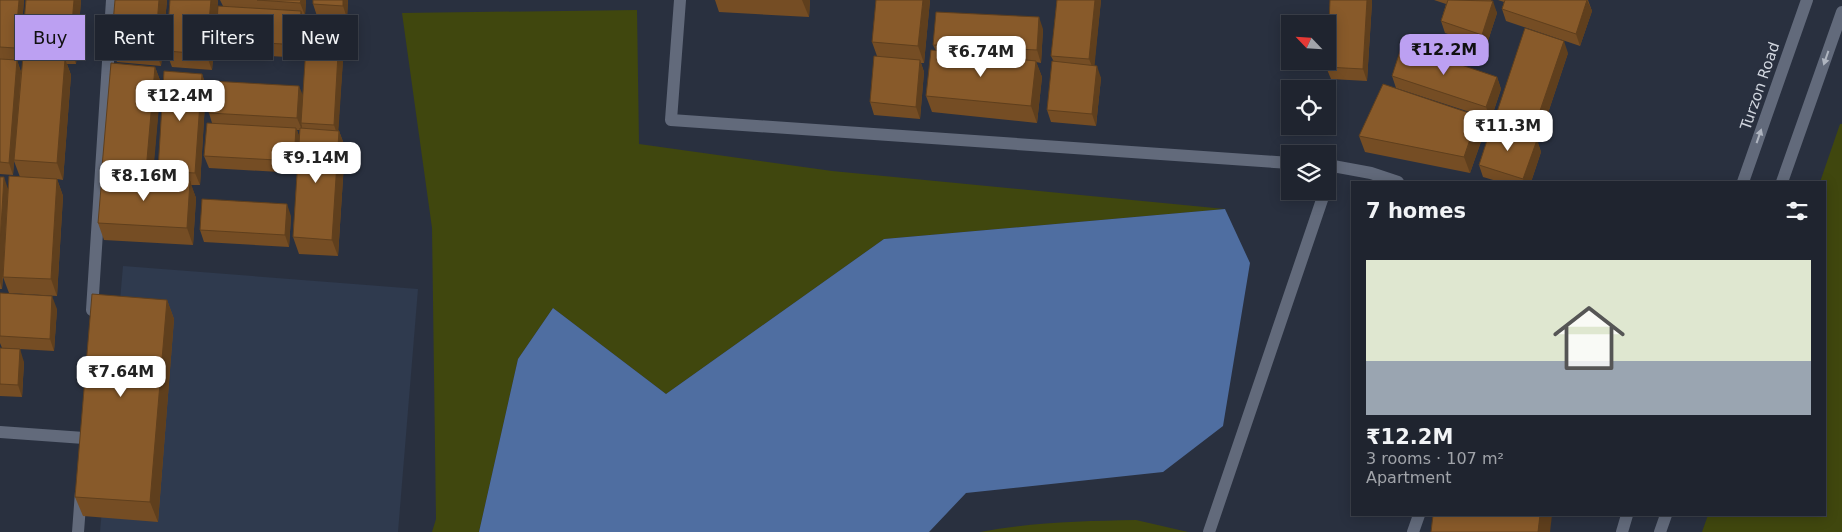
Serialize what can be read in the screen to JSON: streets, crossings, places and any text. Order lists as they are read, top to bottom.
{
  "streets": {
    "street": ["Turzon Road"]
  },
  "north": "top left",
  "page": {
    "chip": [
      "Buy",
      "Rent",
      "Filters",
      "New"
    ],
    "price": [
      "₹12.2M",
      "₹6.74M",
      "₹12.4M",
      "₹11.3M",
      "₹9.14M",
      "₹8.16M",
      "₹7.64M"
    ],
    "heading": "7 homes",
    "list": [
      {
        "name": "₹12.2M",
        "note": "3 rooms · 107 m² · Apartment"
      }
    ]
  }
}
